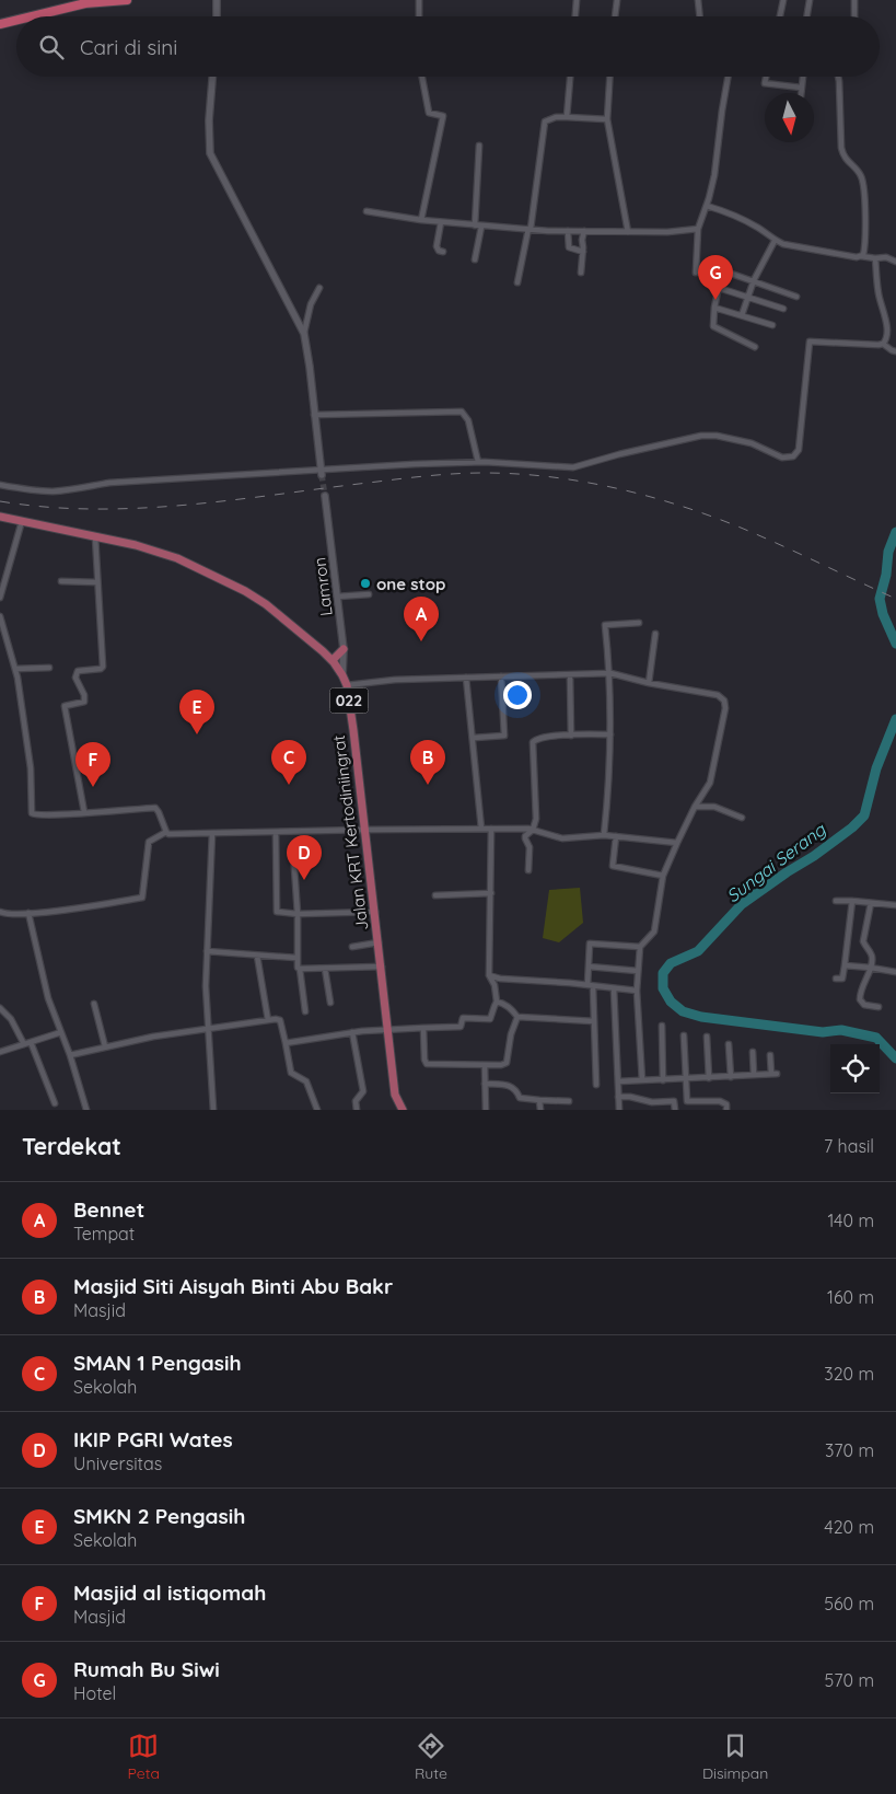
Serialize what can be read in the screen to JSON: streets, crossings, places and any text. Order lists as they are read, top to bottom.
{
  "streets": {
    "main road": ["022", "Jalan KRT Kertodiniingrat"],
    "street": ["Lamron"]
  },
  "crossings": [
    ["Lamron", "Jalan KRT Kertodiniingrat"]
  ],
  "water": ["Sungai Serang"],
  "places": ["one stop"],
  "north": "bottom",
  "page": {
    "search": "Cari di sini",
    "pins": [
      "G",
      "A",
      "E",
      "B",
      "C",
      "F",
      "D"
    ],
    "heading": ["Terdekat", "7 hasil"],
    "list": [
      {
        "mark": "A",
        "name": "Bennet",
        "note": "Tempat",
        "value": "140 m"
      },
      {
        "mark": "B",
        "name": "Masjid Siti Aisyah Binti Abu Bakr",
        "note": "Masjid",
        "value": "160 m"
      },
      {
        "mark": "C",
        "name": "SMAN 1 Pengasih",
        "note": "Sekolah",
        "value": "320 m"
      },
      {
        "mark": "D",
        "name": "IKIP PGRI Wates",
        "note": "Universitas",
        "value": "370 m"
      },
      {
        "mark": "E",
        "name": "SMKN 2 Pengasih",
        "note": "Sekolah",
        "value": "420 m"
      },
      {
        "mark": "F",
        "name": "Masjid al istiqomah",
        "note": "Masjid",
        "value": "560 m"
      },
      {
        "mark": "G",
        "name": "Rumah Bu Siwi",
        "note": "Hotel",
        "value": "570 m"
      }
    ],
    "nav": ["Peta", "Rute", "Disimpan"]
  }
}
